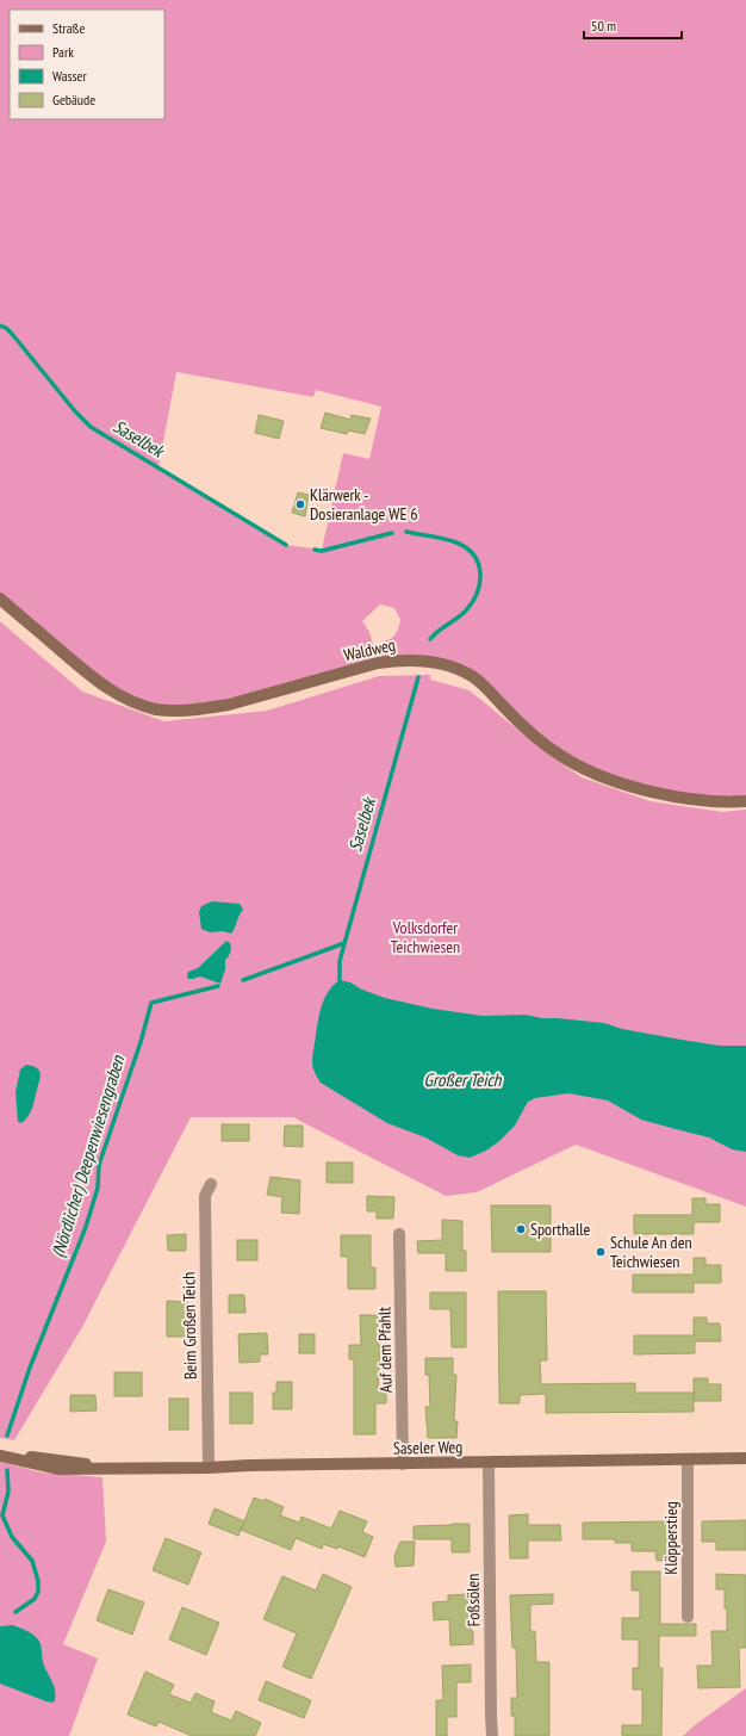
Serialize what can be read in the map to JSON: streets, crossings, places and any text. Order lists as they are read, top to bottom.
{
  "streets": {
    "main road": ["Waldweg", "Saseler Weg"],
    "street": [
      "Beim Großen Teich",
      "Auf dem Pfahlt",
      "Klöpperstieg",
      "Foßsölen"
    ]
  },
  "crossings": [
    ["Beim Großen Teich", "Saseler Weg"],
    ["Auf dem Pfahlt", "Saseler Weg"],
    ["Saseler Weg", "Klöpperstieg"],
    ["Saseler Weg", "Foßsölen"]
  ],
  "water": ["Saselbek", "Großer Teich", "(Nördlicher) Deepenwiesengraben"],
  "parks": ["Volksdorfer Teichwiesen"],
  "places": ["Klärwerk - Dosieranlage WE 6", "Sporthalle", "Schule An den Teichwiesen"],
  "legend": [
    "Straße",
    "Park",
    "Wasser",
    "Gebäude"
  ],
  "scale_bar": "50 m"
}
